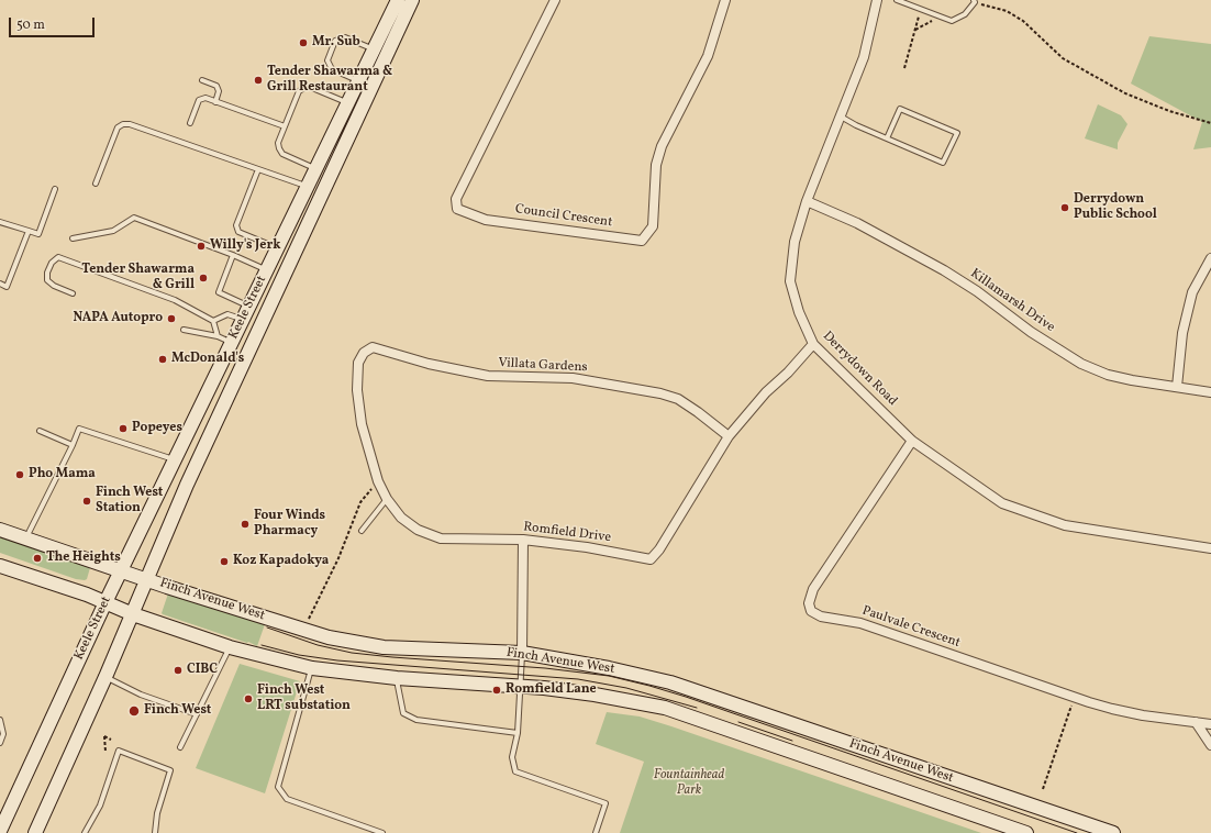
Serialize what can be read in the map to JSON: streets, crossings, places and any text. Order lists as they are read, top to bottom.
{
  "streets": {
    "main road": ["Keele Street", "Finch Avenue West"],
    "street": [
      "Council Crescent",
      "Killamarsh Drive",
      "Villata Gardens",
      "Derrydown Road",
      "Romfield Drive",
      "Paulvale Crescent"
    ]
  },
  "crossings": [
    ["Killamarsh Drive", "Derrydown Road"],
    ["Keele Street", "Finch Avenue West"],
    ["Villata Gardens", "Romfield Drive"],
    ["Derrydown Road", "Romfield Drive"],
    ["Derrydown Road", "Paulvale Crescent"]
  ],
  "parks": ["Fountainhead Park"],
  "places": [
    "Mr. Sub",
    "Tender Shawarma & Grill Restaurant",
    "Derrydown Public School",
    "Willy's Jerk",
    "Tender Shawarma & Grill",
    "NAPA Autopro",
    "McDonald's",
    "Popeyes",
    "Pho Mama",
    "Finch West Station",
    "Four Winds Pharmacy",
    "The Heights",
    "Koz Kapadokya",
    "CIBC",
    "Romfield Lane",
    "Finch West LRT substation",
    "Finch West"
  ],
  "scale_bar": "50 m"
}
